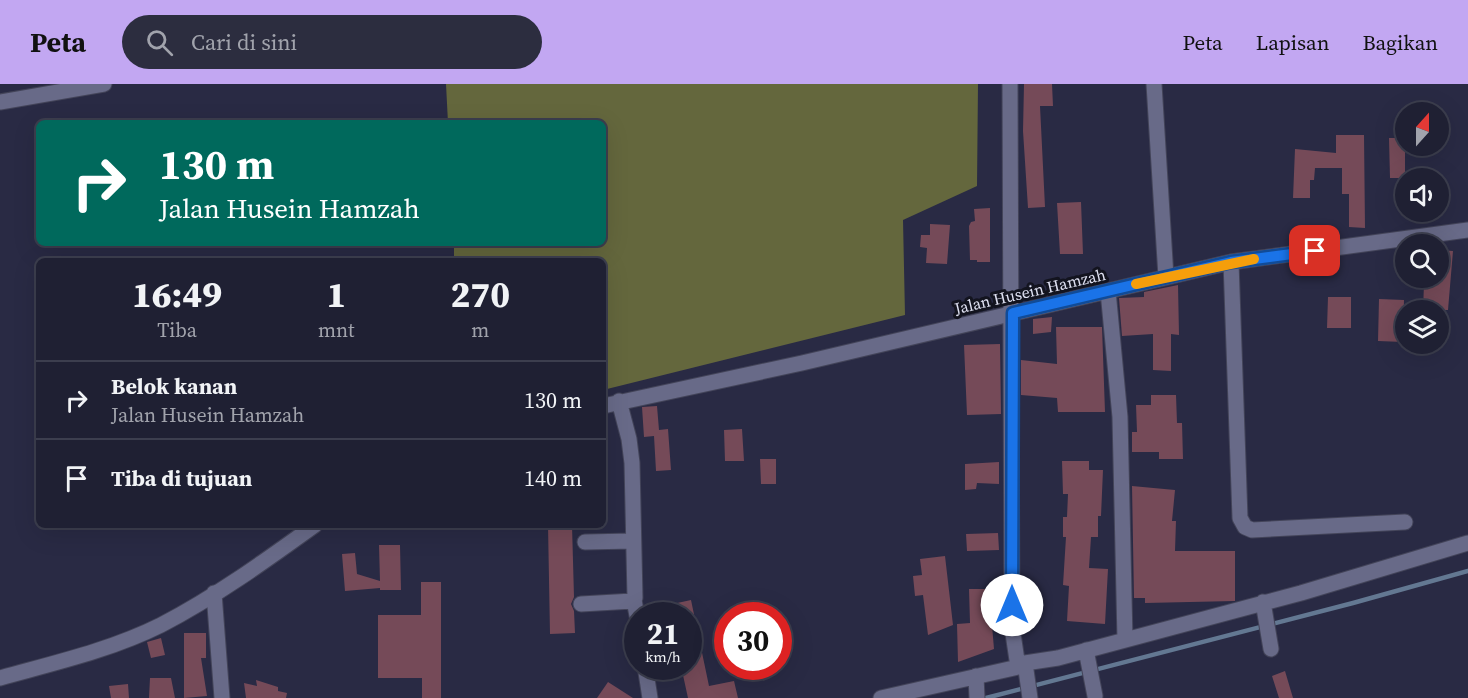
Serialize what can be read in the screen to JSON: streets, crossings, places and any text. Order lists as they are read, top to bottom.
{
  "streets": {
    "street": ["Jalan Husein Hamzah"]
  },
  "north": "top",
  "page": {
    "header": "Peta",
    "search": "Cari di sini",
    "nav": ["Peta", "Lapisan", "Bagikan"],
    "turn": ["130 m", "Jalan Husein Hamzah"],
    "eta": [
      "16:49",
      "Tiba",
      "1",
      "mnt",
      "270",
      "m"
    ],
    "list": [
      {
        "name": "Belok kanan",
        "note": "Jalan Husein Hamzah",
        "value": "130 m"
      },
      {
        "name": "Tiba di tujuan",
        "value": "140 m"
      }
    ],
    "speed": "21 km/h",
    "limit": "30"
  }
}
